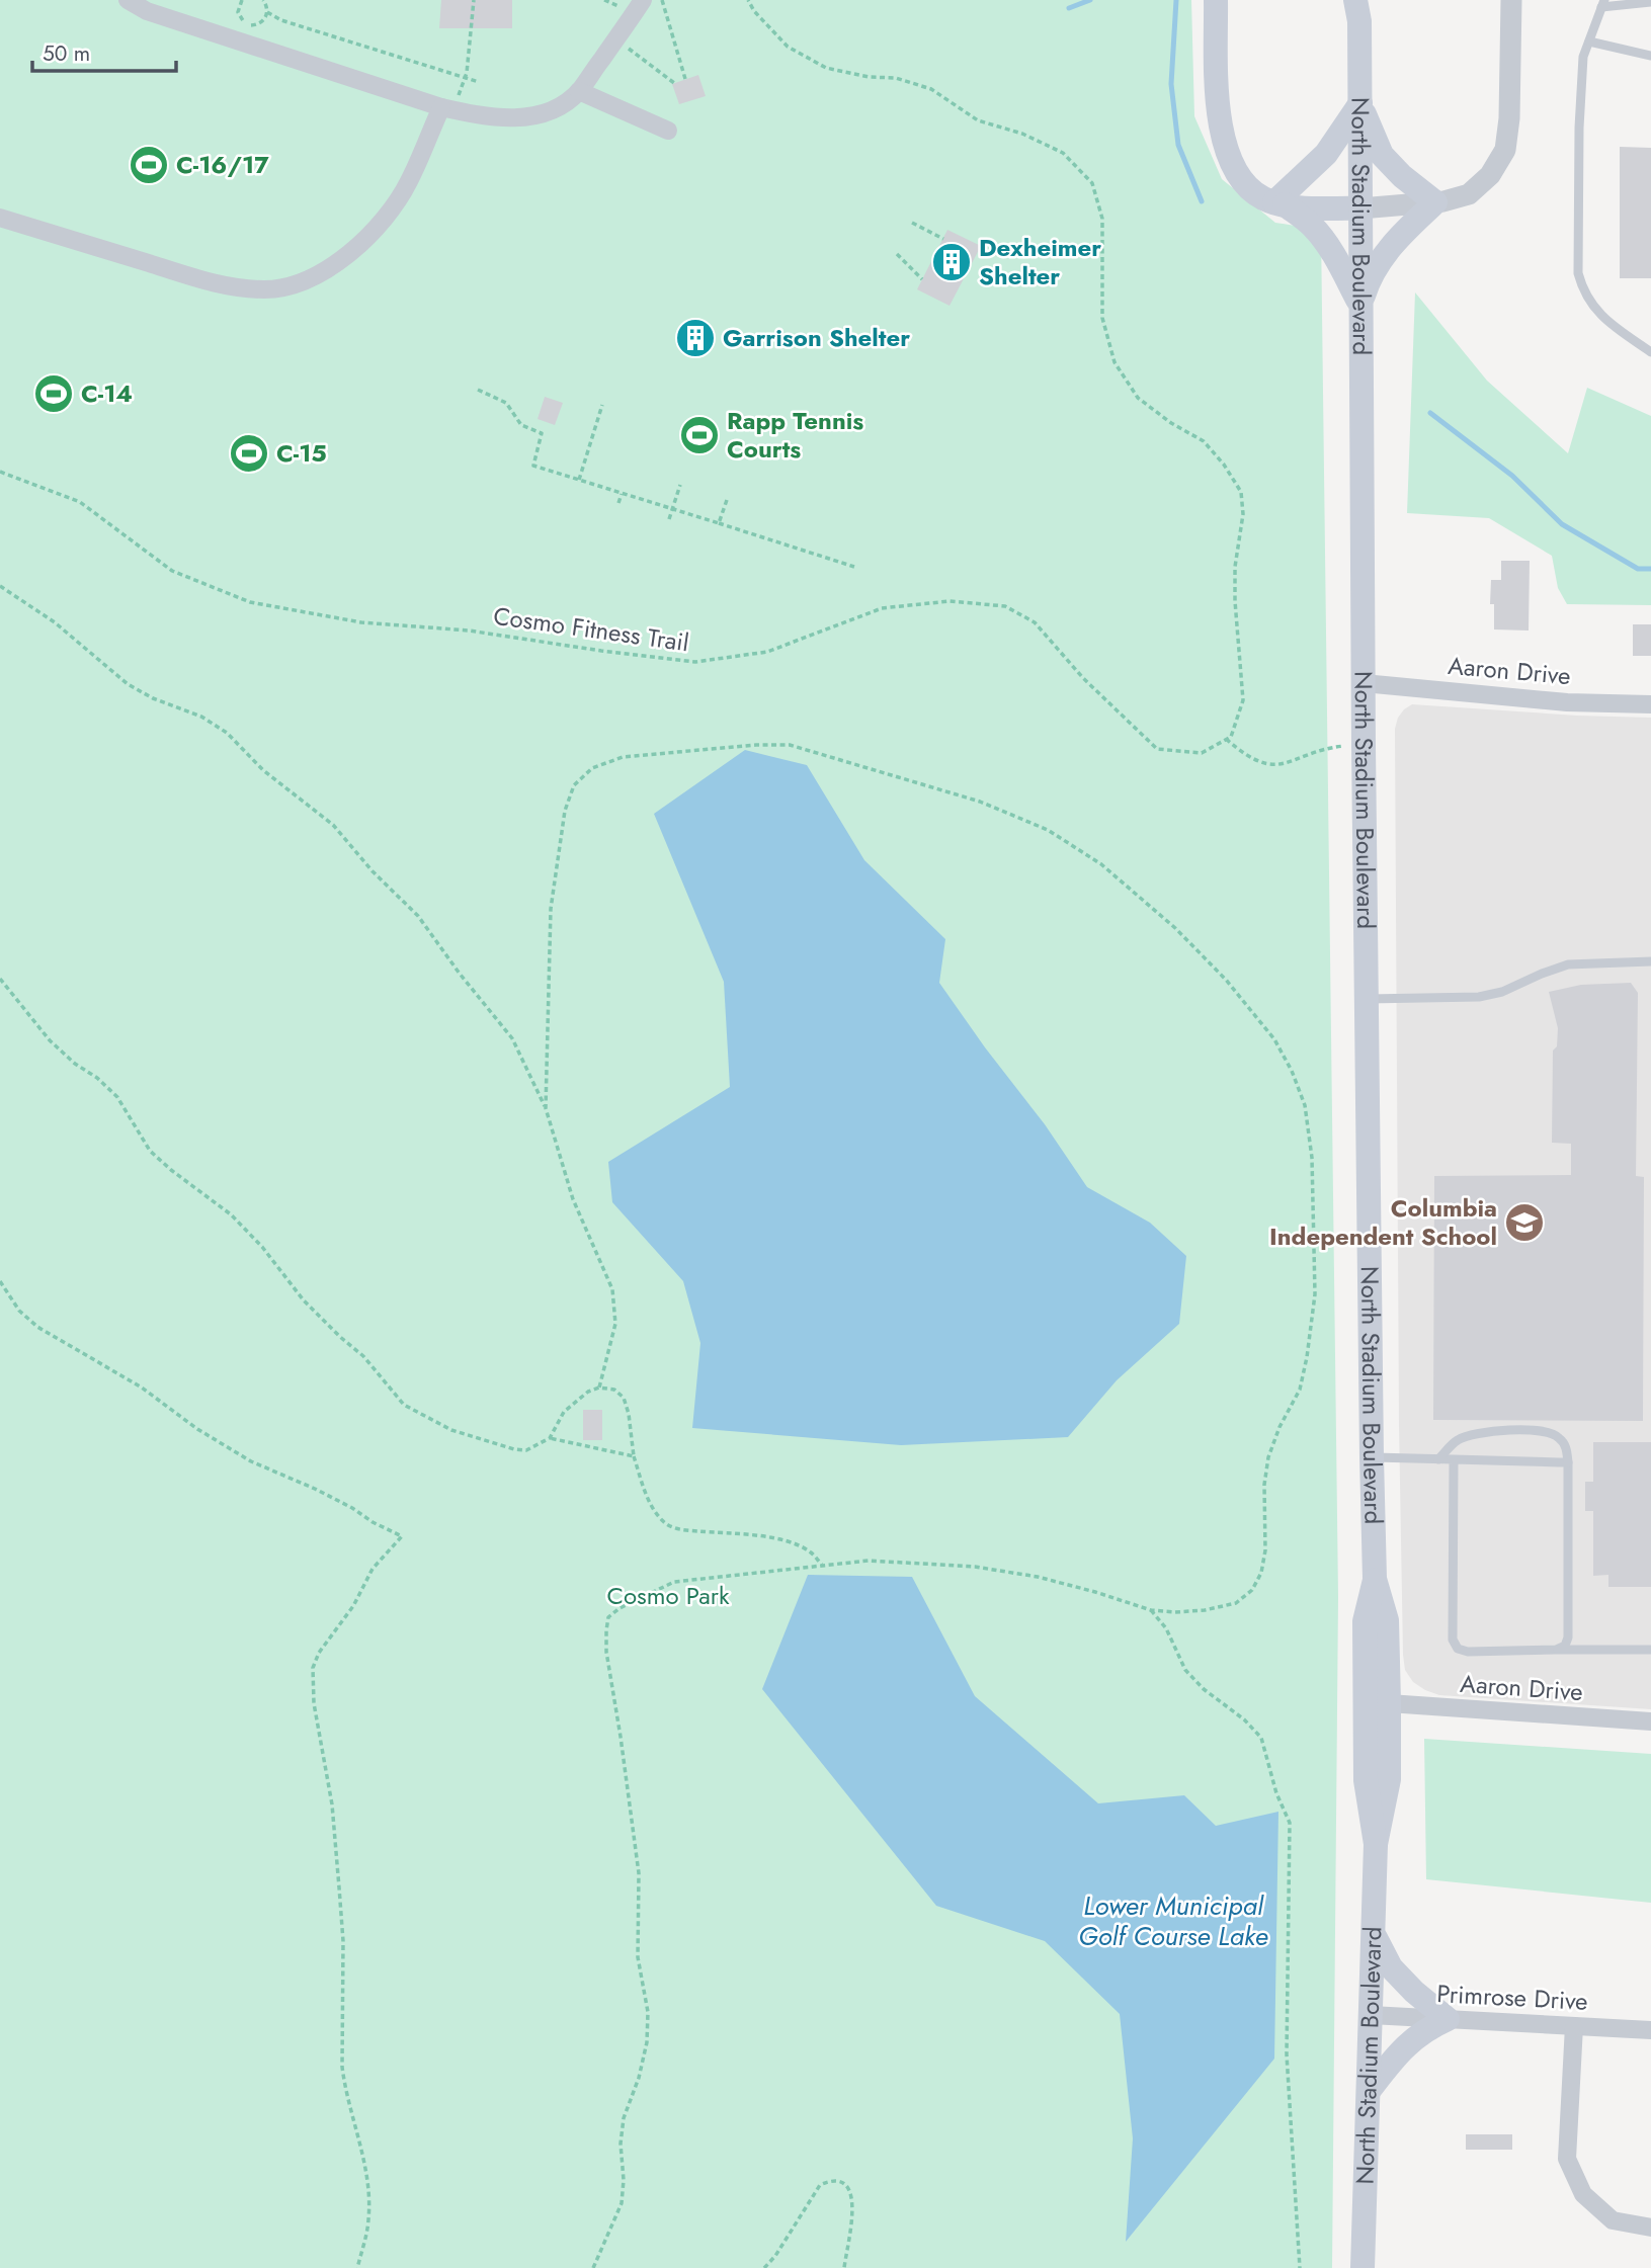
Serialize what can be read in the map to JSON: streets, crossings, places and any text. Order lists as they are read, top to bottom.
{
  "streets": {
    "main road": ["North Stadium Boulevard"],
    "street": ["Aaron Drive", "Primrose Drive"],
    "path": ["Cosmo Fitness Trail"]
  },
  "crossings": [
    ["North Stadium Boulevard", "Aaron Drive"],
    ["North Stadium Boulevard", "Primrose Drive"]
  ],
  "water": ["Lower Municipal Golf Course Lake"],
  "parks": ["Cosmo Park"],
  "places": {
    "sports": [
      "C-16/17",
      "C-14",
      "Rapp Tennis Courts",
      "C-15"
    ],
    "building": ["Dexheimer Shelter", "Garrison Shelter"],
    "school or university": ["Columbia Independent School"]
  },
  "scale_bar": "50 m"
}
